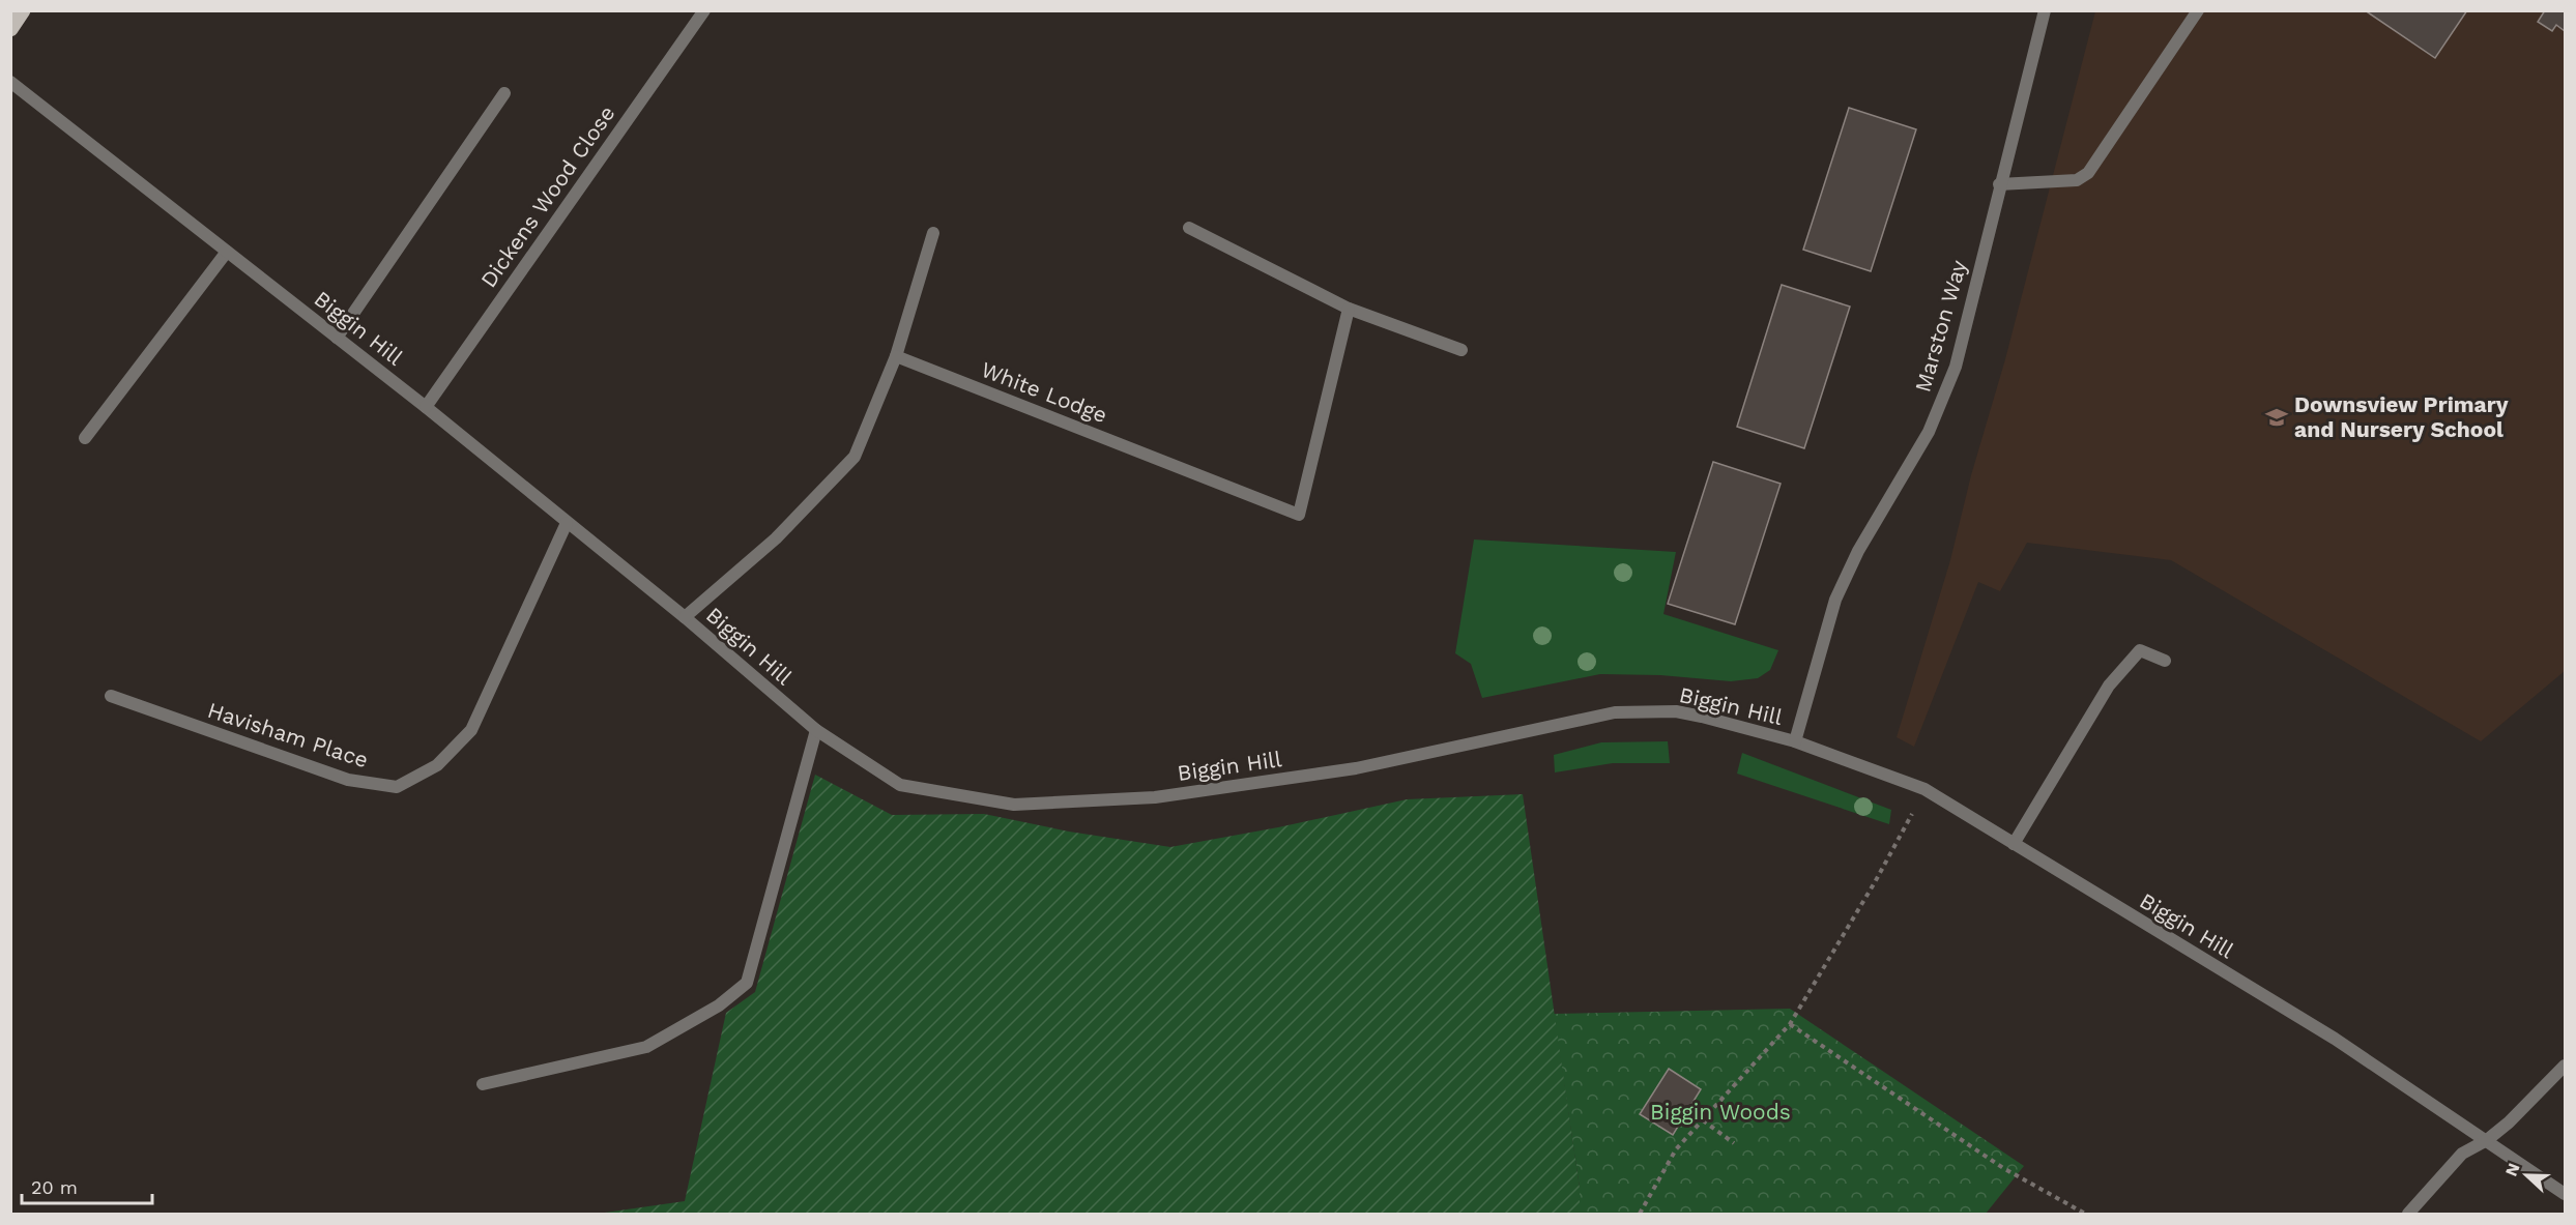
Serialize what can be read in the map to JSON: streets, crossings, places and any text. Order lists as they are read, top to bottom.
{
  "streets": {
    "street": [
      "Dickens Wood Close",
      "Marston Way",
      "Biggin Hill",
      "White Lodge",
      "Havisham Place"
    ]
  },
  "crossings": [
    ["Dickens Wood Close", "Biggin Hill"],
    ["Marston Way", "Biggin Hill"],
    ["Biggin Hill", "Havisham Place"]
  ],
  "parks": ["Biggin Woods"],
  "places": {
    "school or university": ["Downsview Primary and Nursery School"]
  },
  "scale_bar": "20 m",
  "north": "left"
}
